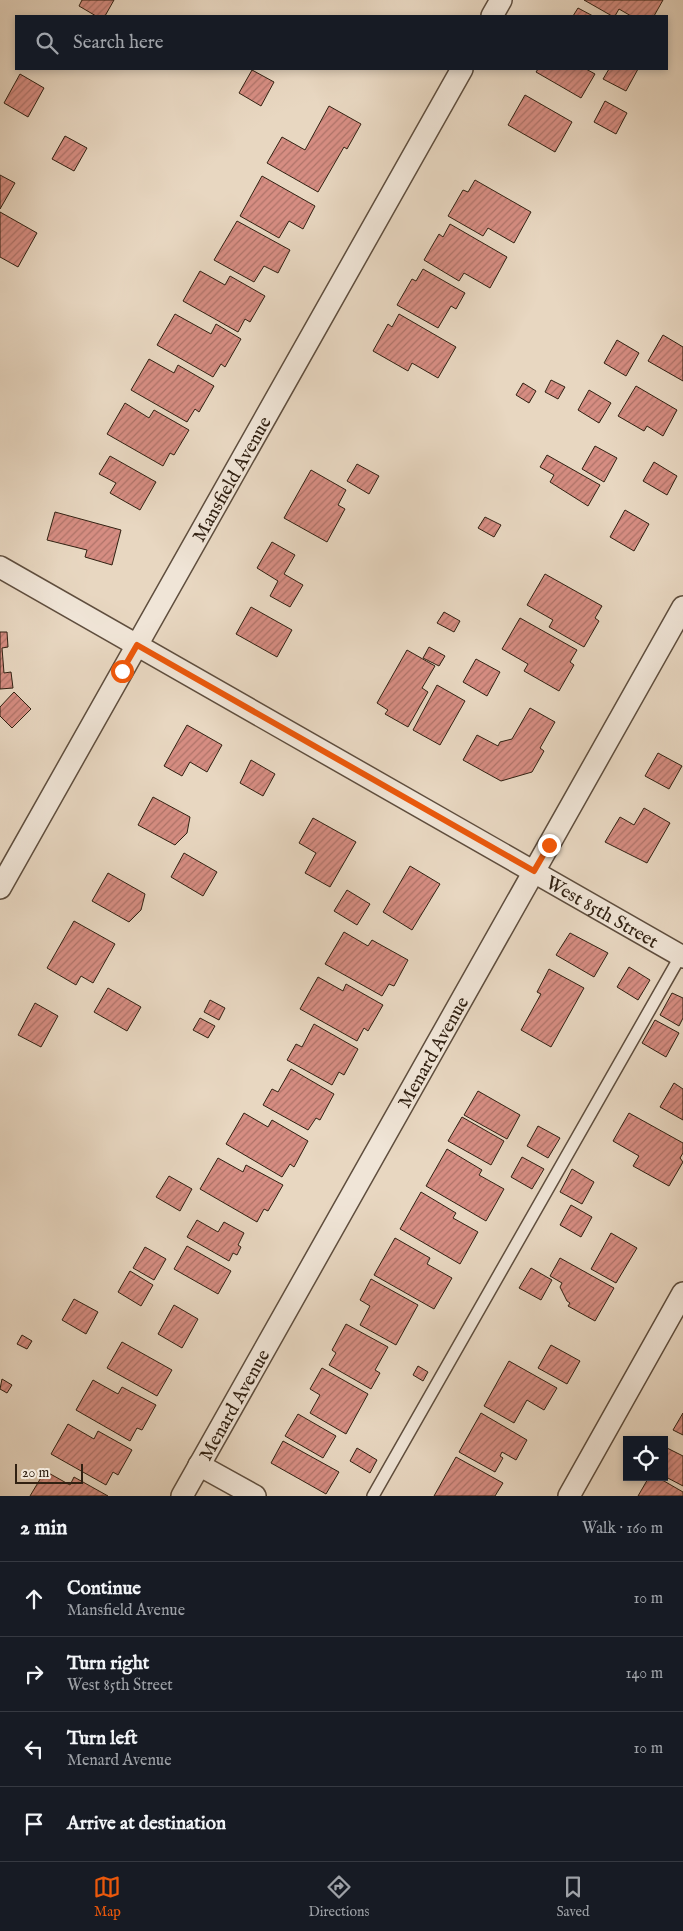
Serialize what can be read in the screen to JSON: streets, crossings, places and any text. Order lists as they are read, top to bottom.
{
  "streets": {
    "street": ["Mansfield Avenue", "West 85th Street", "Menard Avenue"]
  },
  "crossings": [
    ["Mansfield Avenue", "West 85th Street"],
    ["West 85th Street", "Menard Avenue"]
  ],
  "scale_bar": "20 m",
  "page": {
    "search": "Search here",
    "scale": "20 m",
    "heading": ["2 min", "Walk · 160 m"],
    "list": [
      ["Continue", "Mansfield Avenue", "10 m"],
      ["Turn right", "West 85th Street", "140 m"],
      ["Turn left", "Menard Avenue", "10 m"],
      "Arrive at destination"
    ],
    "nav": ["Map", "Directions", "Saved"]
  }
}
